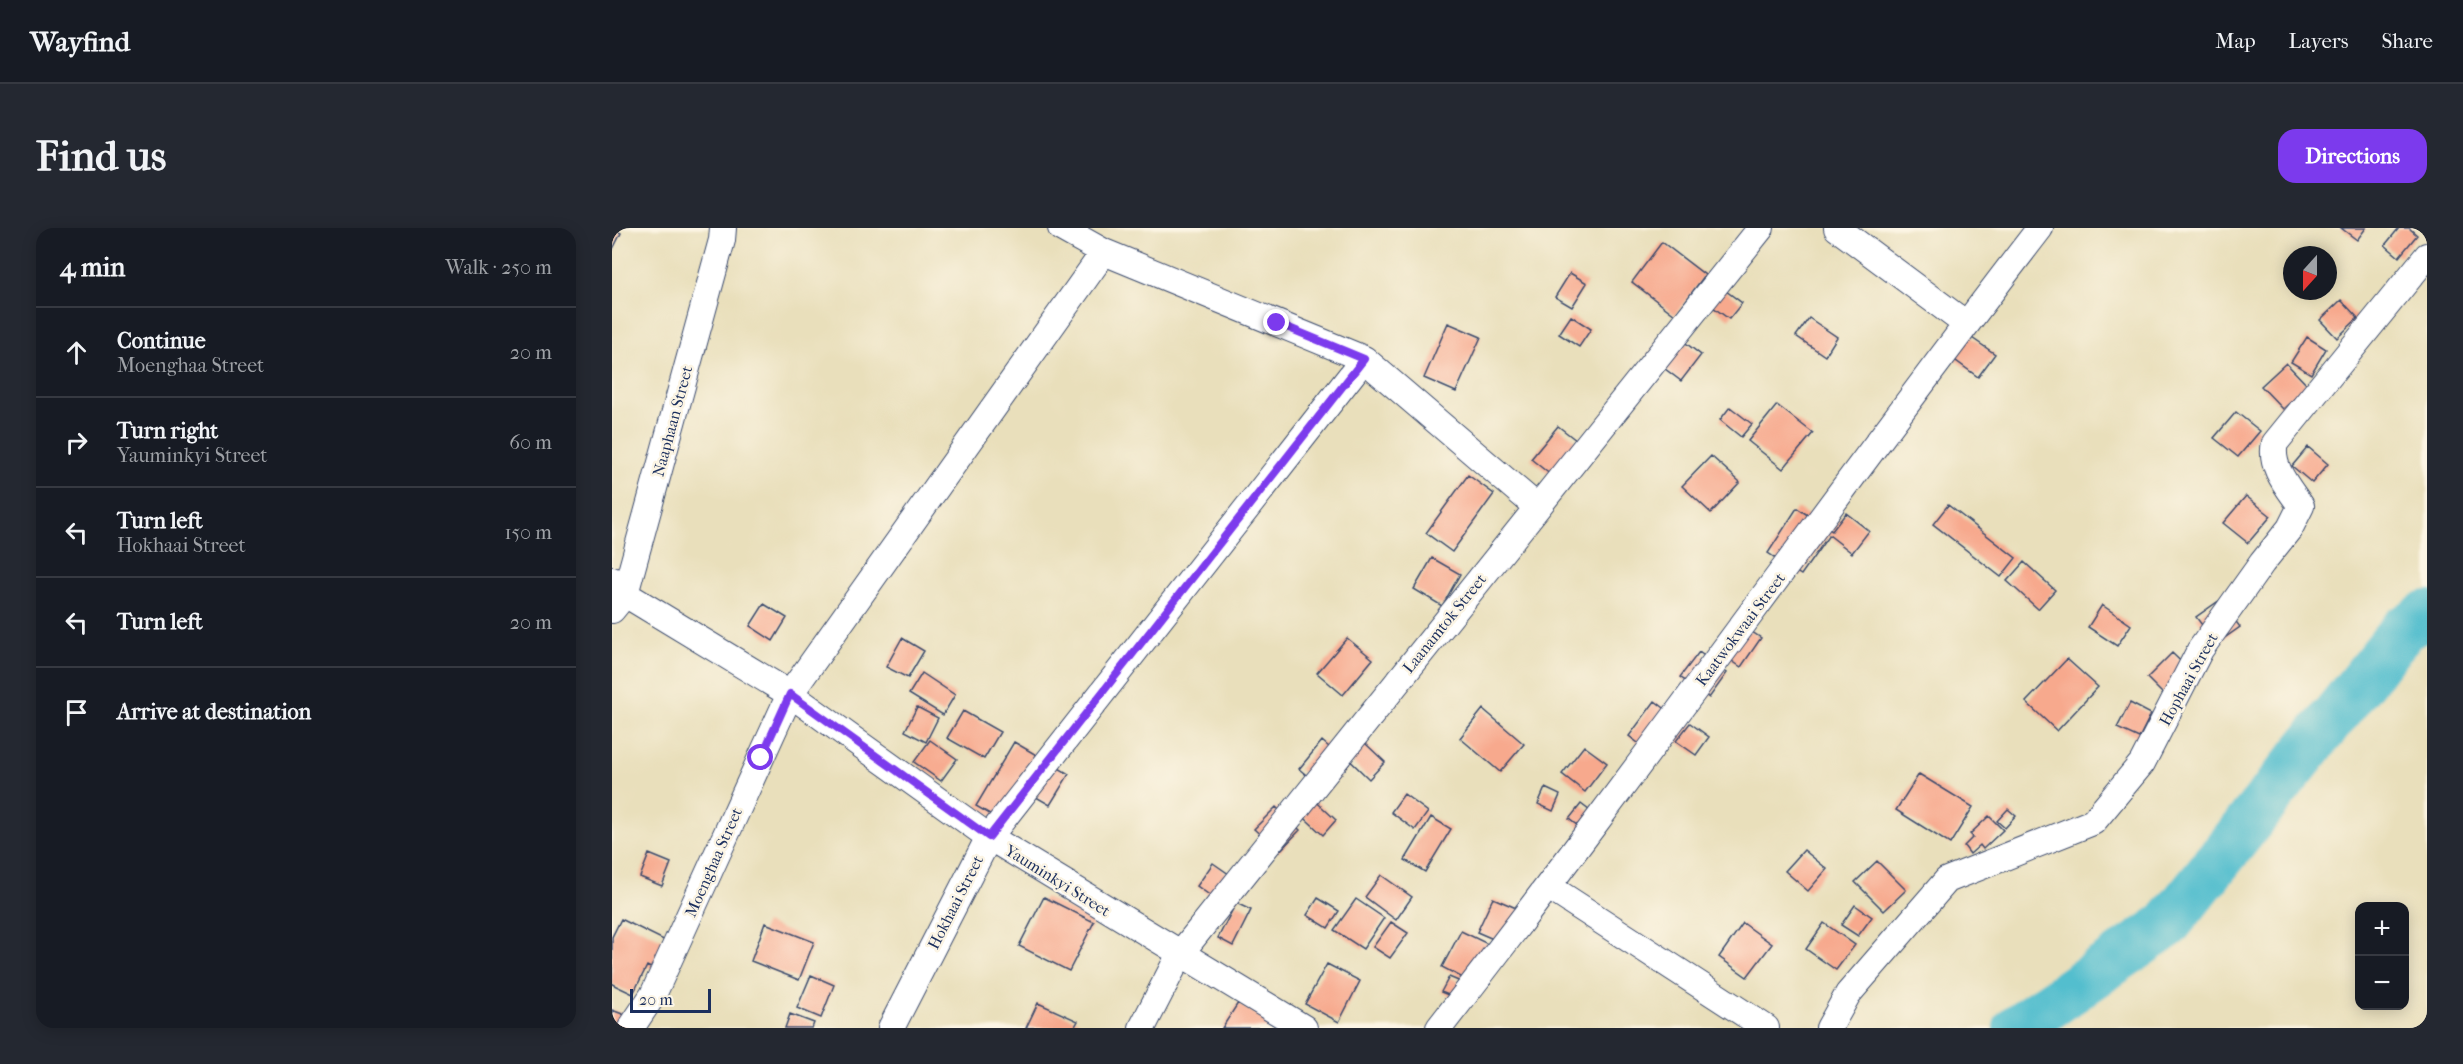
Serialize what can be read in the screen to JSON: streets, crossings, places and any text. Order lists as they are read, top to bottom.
{
  "streets": {
    "street": [
      "Naaphaan Street",
      "Laanamtok Street",
      "Kaatwokwaai Street",
      "Hophaai Street",
      "Moenghaa Street",
      "Yauminkyi Street",
      "Hokhaai Street"
    ]
  },
  "crossings": [
    ["Naaphaan Street", "Yauminkyi Street"],
    ["Laanamtok Street", "Yauminkyi Street"],
    ["Moenghaa Street", "Yauminkyi Street"],
    ["Yauminkyi Street", "Hokhaai Street"]
  ],
  "scale_bar": "20 m",
  "north": "bottom",
  "page": {
    "header": "Wayfind",
    "nav": ["Map", "Layers", "Share"],
    "buttons": "Directions",
    "title": "Find us",
    "heading": ["4 min", "Walk · 250 m"],
    "list": [
      ["Continue", "Moenghaa Street", "20 m"],
      ["Turn right", "Yauminkyi Street", "60 m"],
      ["Turn left", "Hokhaai Street", "150 m"],
      ["Turn left", "20 m"],
      "Arrive at destination"
    ],
    "map_buttons": ["+", "−"],
    "scale": "20 m"
  }
}
